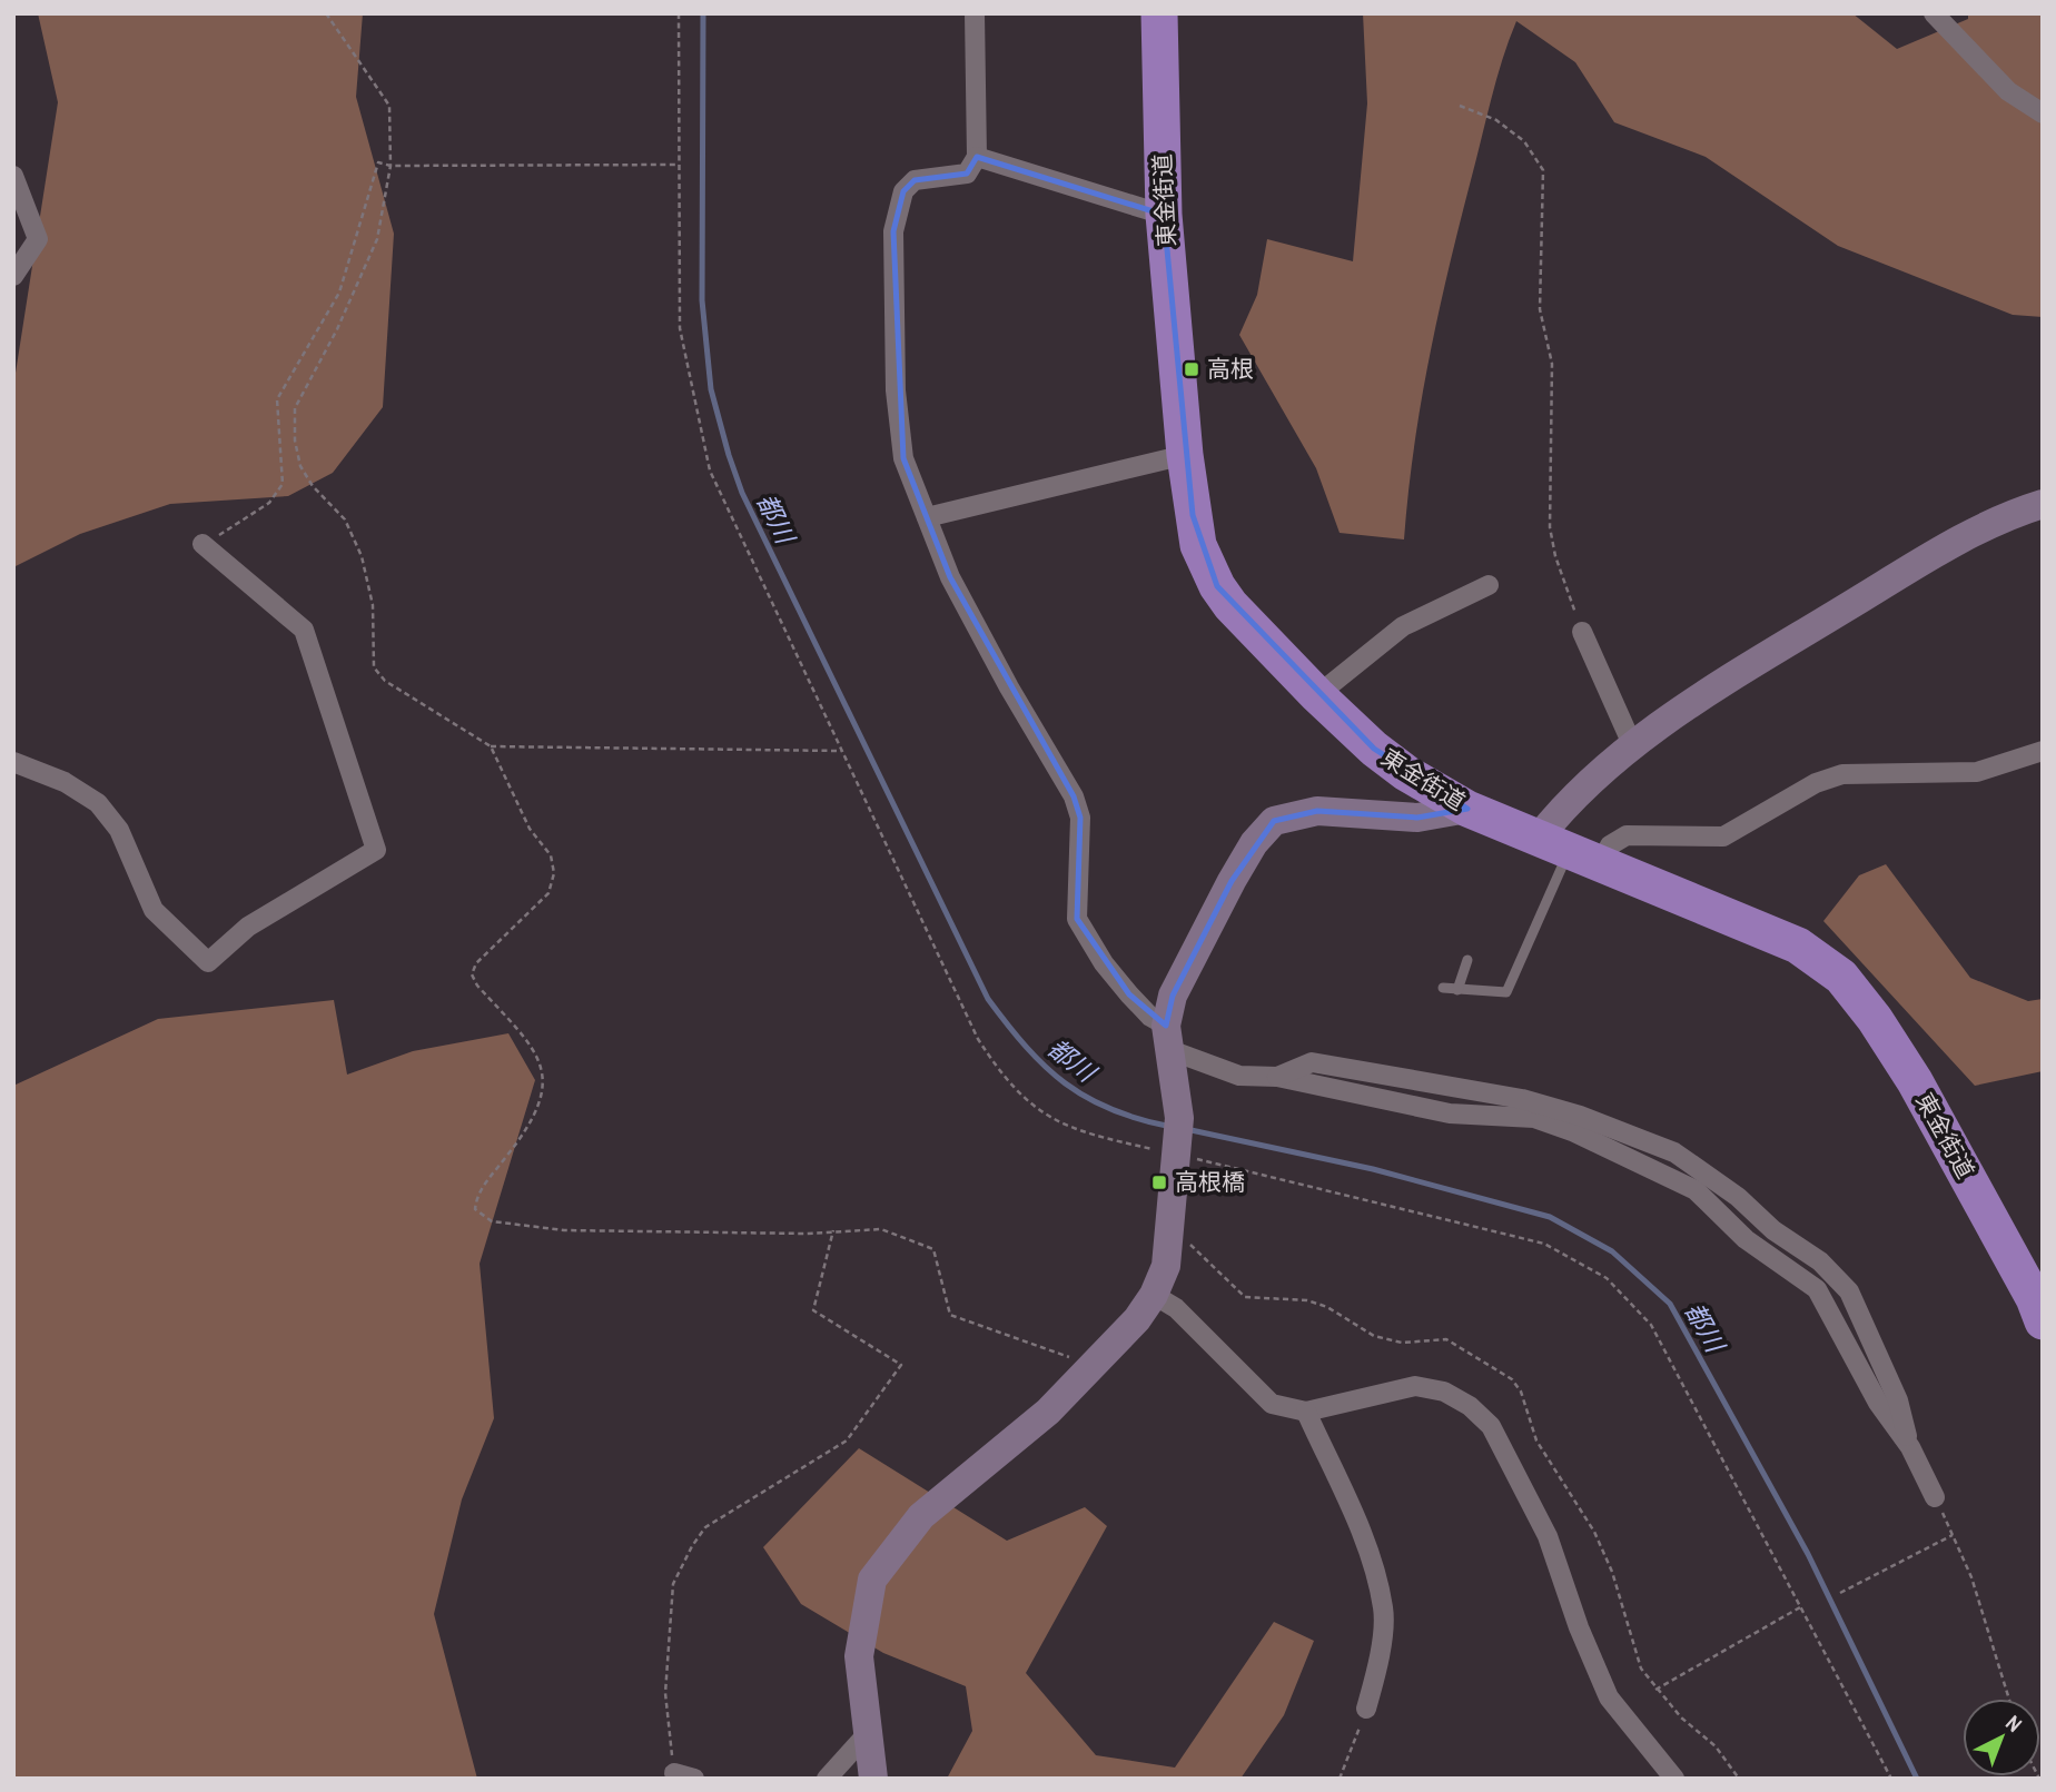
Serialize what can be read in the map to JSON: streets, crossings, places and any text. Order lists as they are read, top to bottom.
{
  "streets": {
    "highway": ["東金街道"]
  },
  "water": ["都川"],
  "places": {
    "transit": ["高根", "高根橋"]
  },
  "north": "top right"
}
